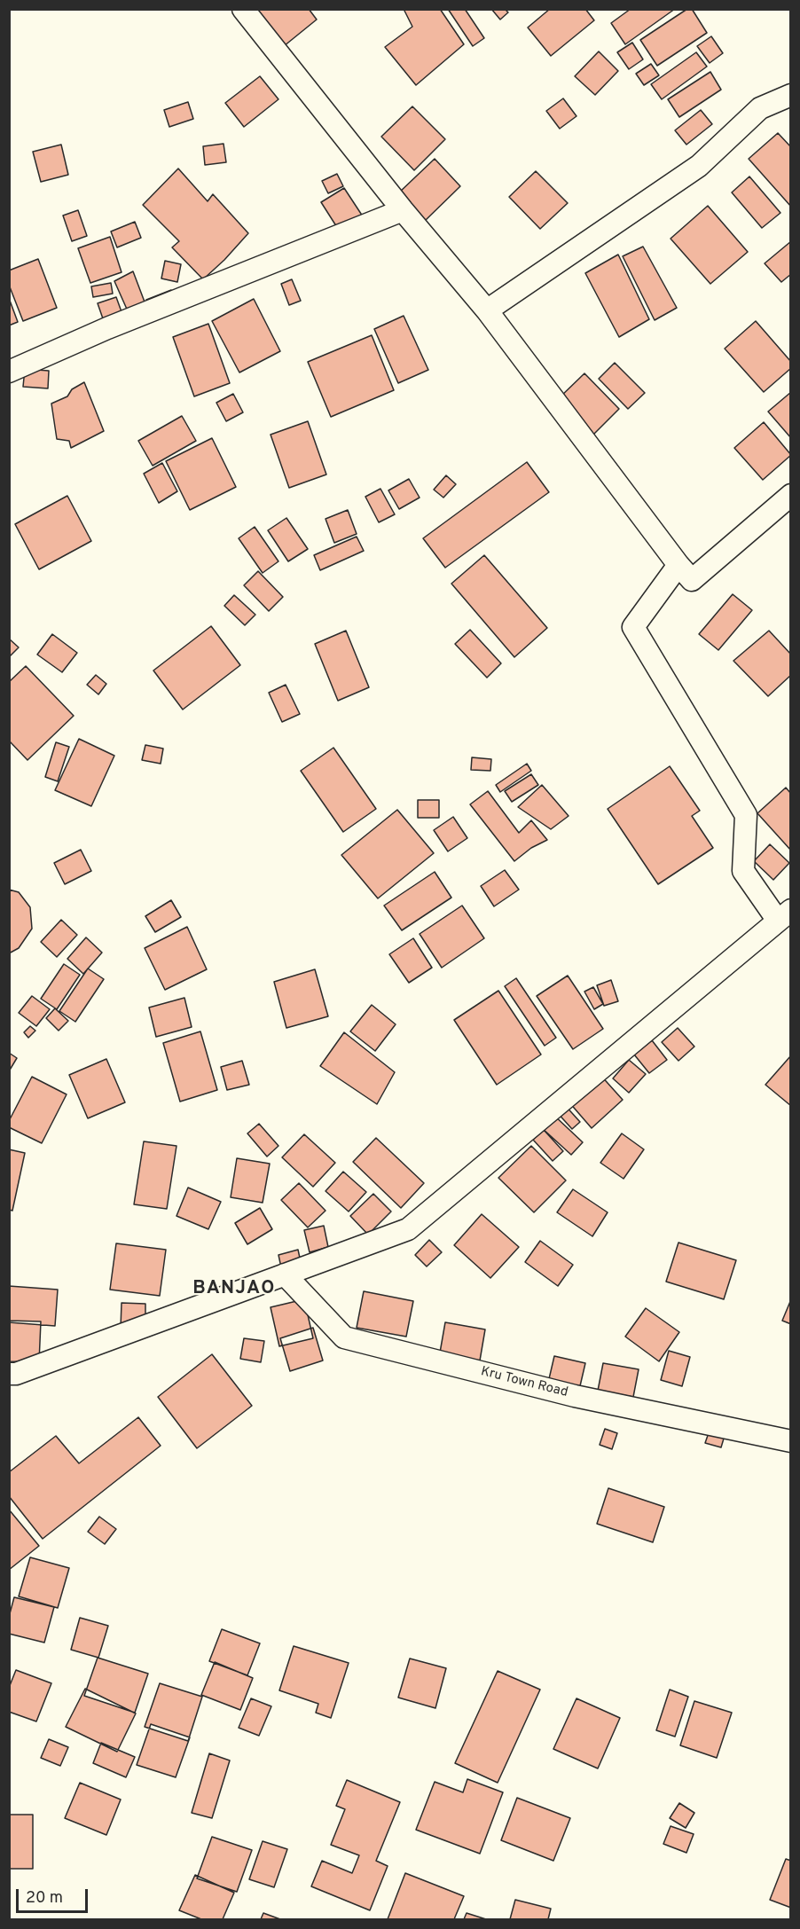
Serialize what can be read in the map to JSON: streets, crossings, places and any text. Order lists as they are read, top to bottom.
{
  "streets": {
    "street": ["Kru Town Road"]
  },
  "districts": ["BANJAO"],
  "scale_bar": "20 m"
}
